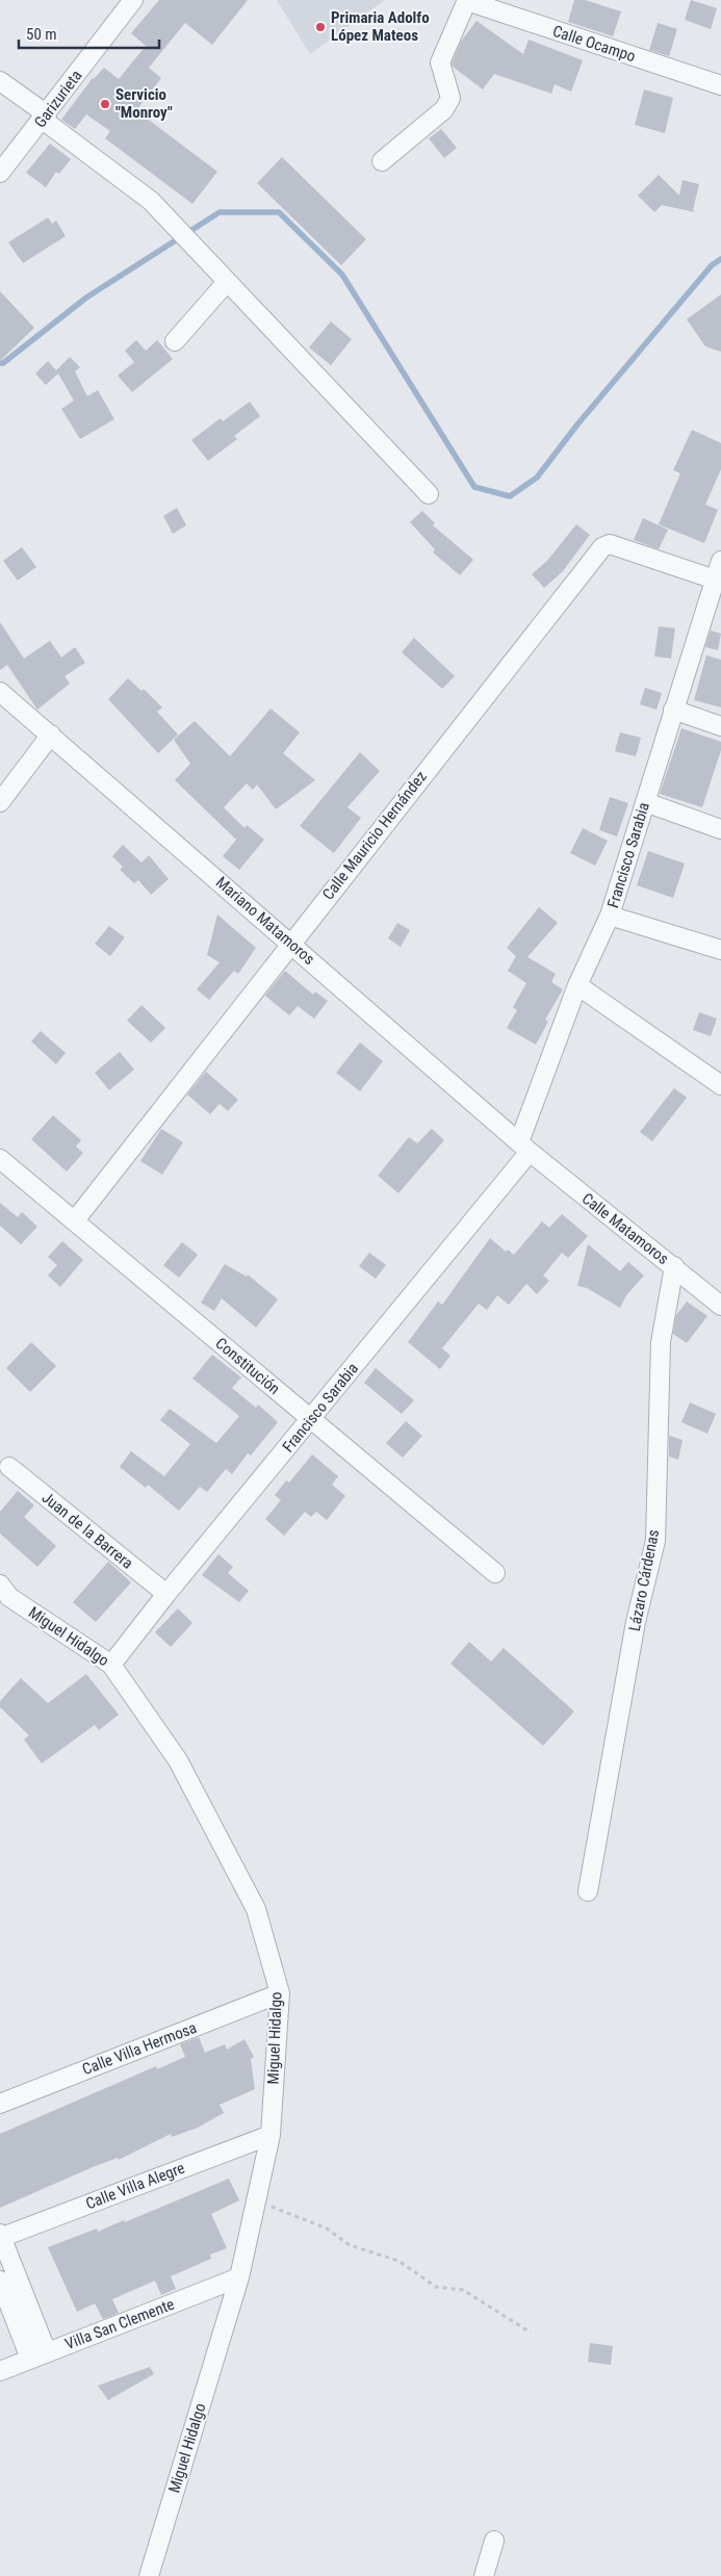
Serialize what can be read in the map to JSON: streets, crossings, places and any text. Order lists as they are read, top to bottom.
{
  "streets": {
    "street": [
      "Calle Ocampo",
      "Garizurieta",
      "Calle Mauricio Hernández",
      "Francisco Sarabia",
      "Mariano Matamoros",
      "Calle Matamoros",
      "Constitución",
      "Juan de la Barrera",
      "Lázaro Cárdenas",
      "Miguel Hidalgo",
      "Calle Villa Hermosa",
      "Calle Villa Alegre",
      "Villa San Clemente"
    ]
  },
  "crossings": [
    ["Calle Mauricio Hernández", "Francisco Sarabia"],
    ["Calle Mauricio Hernández", "Mariano Matamoros"],
    ["Calle Mauricio Hernández", "Constitución"],
    ["Francisco Sarabia", "Mariano Matamoros"],
    ["Francisco Sarabia", "Calle Matamoros"],
    ["Francisco Sarabia", "Constitución"],
    ["Francisco Sarabia", "Juan de la Barrera"],
    ["Francisco Sarabia", "Miguel Hidalgo"],
    ["Mariano Matamoros", "Calle Matamoros"],
    ["Calle Matamoros", "Lázaro Cárdenas"],
    ["Miguel Hidalgo", "Calle Villa Hermosa"],
    ["Miguel Hidalgo", "Calle Villa Alegre"],
    ["Miguel Hidalgo", "Villa San Clemente"]
  ],
  "places": ["Primaria Adolfo López Mateos", "Servicio \"Monroy\""],
  "scale_bar": "50 m"
}
